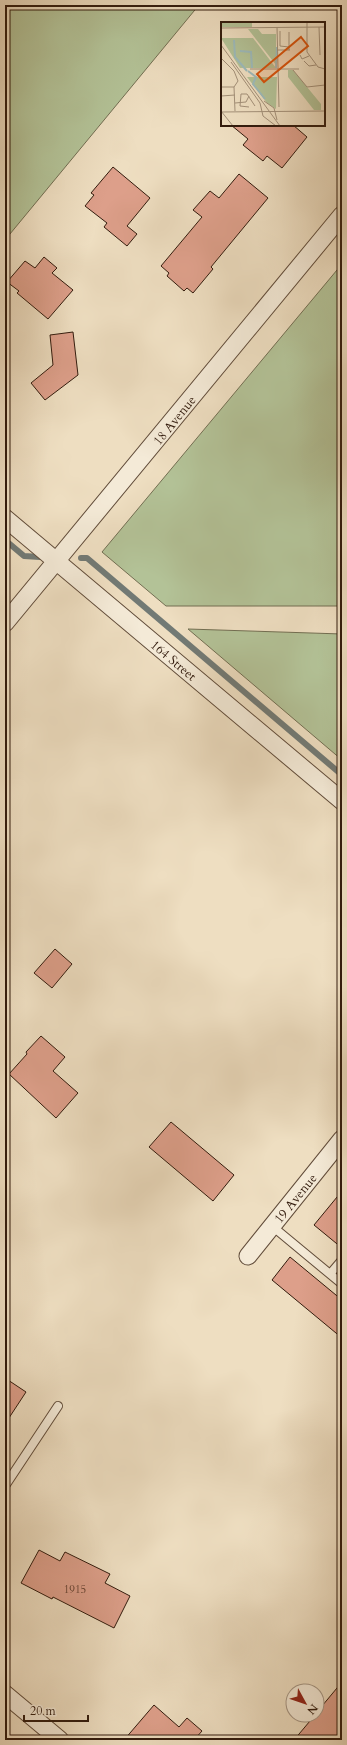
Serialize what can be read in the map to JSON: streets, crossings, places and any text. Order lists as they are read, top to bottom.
{
  "streets": {
    "street": ["18 Avenue", "164 Street", "19 Avenue"]
  },
  "crossings": [
    ["18 Avenue", "164 Street"]
  ],
  "house_numbers": ["1915"],
  "scale_bar": "20 m",
  "north": "bottom right"
}
